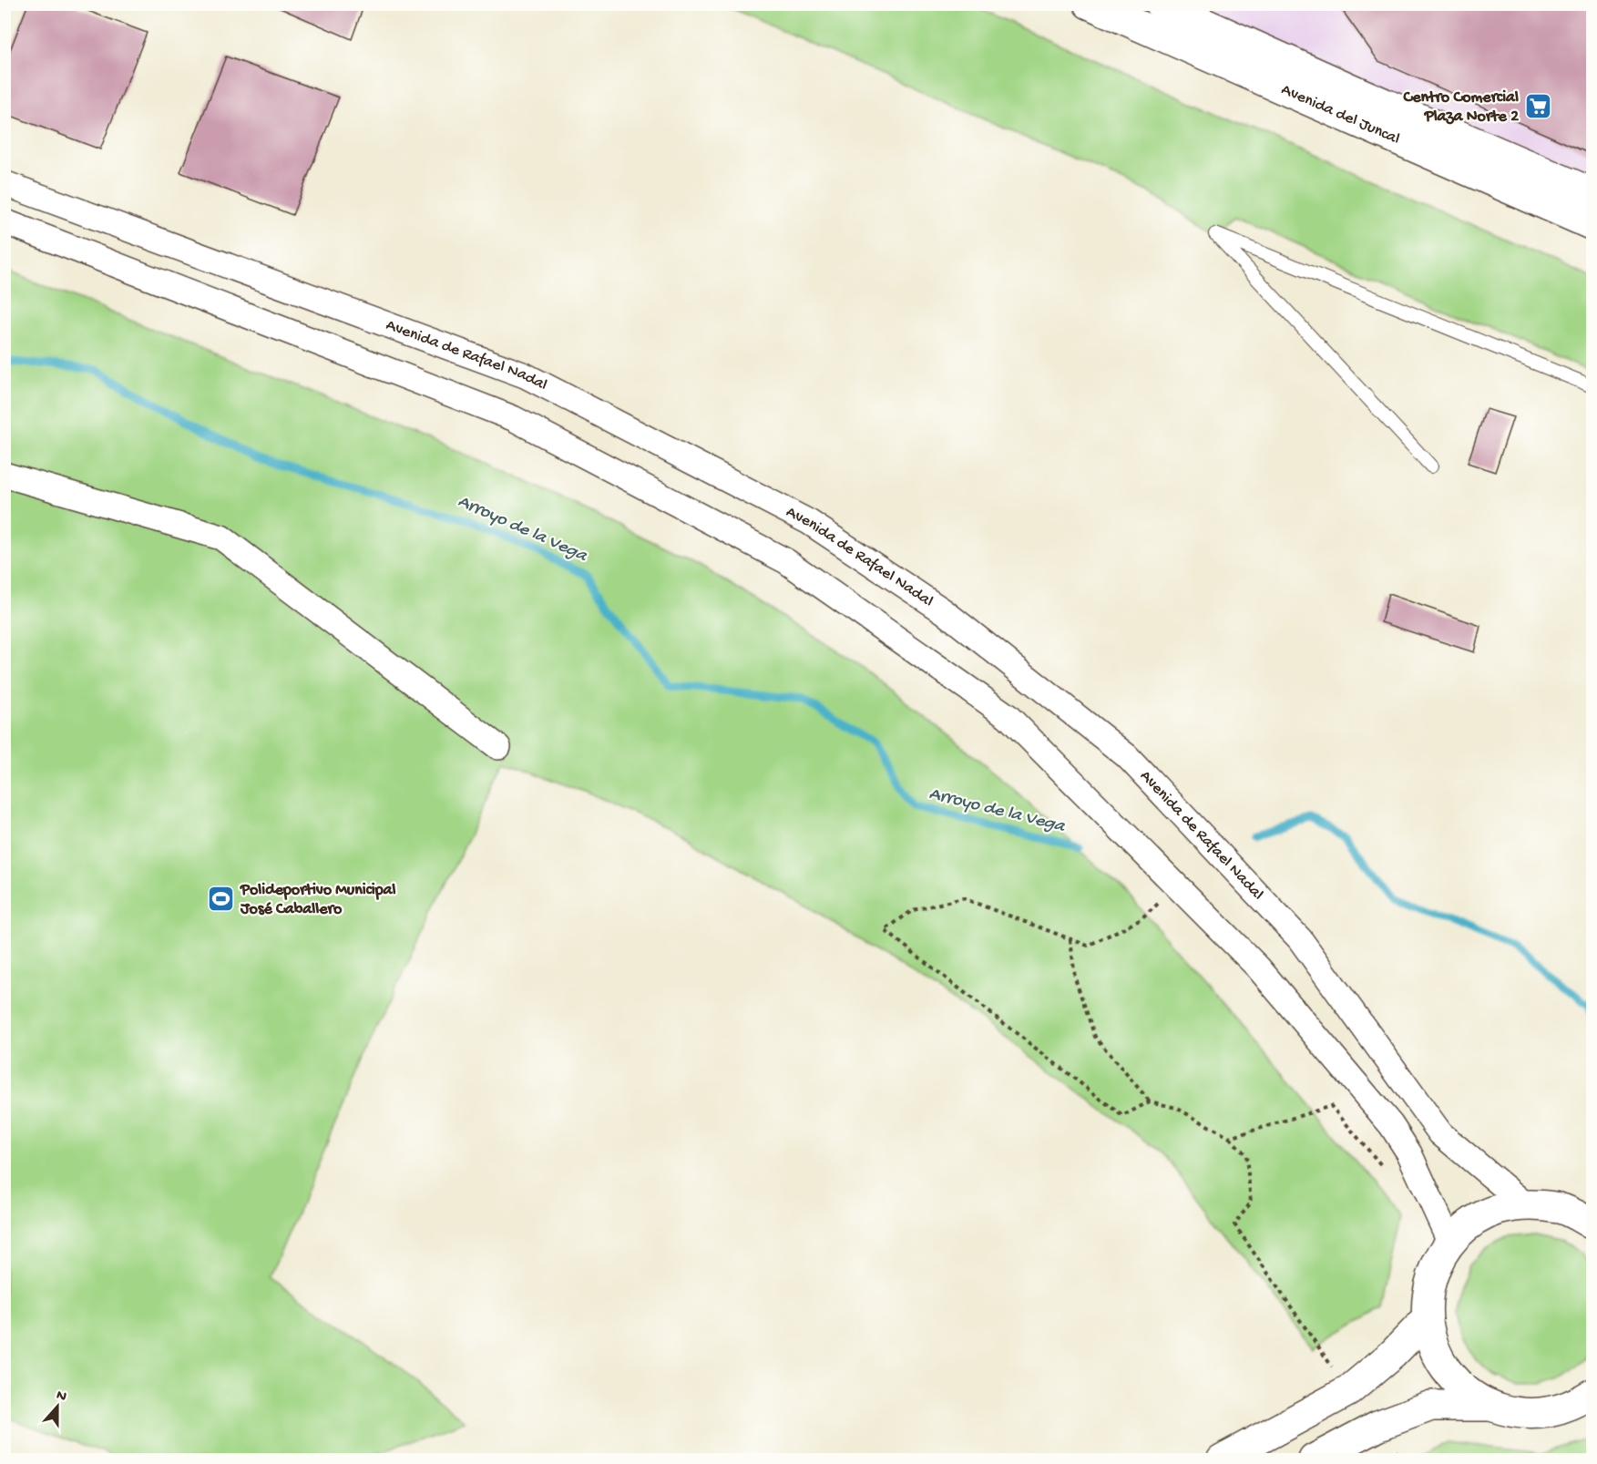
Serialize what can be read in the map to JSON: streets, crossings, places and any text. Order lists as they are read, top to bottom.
{
  "streets": {
    "street": ["Avenida del Juncal", "Avenida de Rafael Nadal"]
  },
  "water": ["Arroyo de la Vega"],
  "places": {
    "supermarket": ["Centro Comercial Plaza Norte 2"],
    "sports": ["Polideportivo Municipal José Caballero"]
  },
  "north": "top"
}
